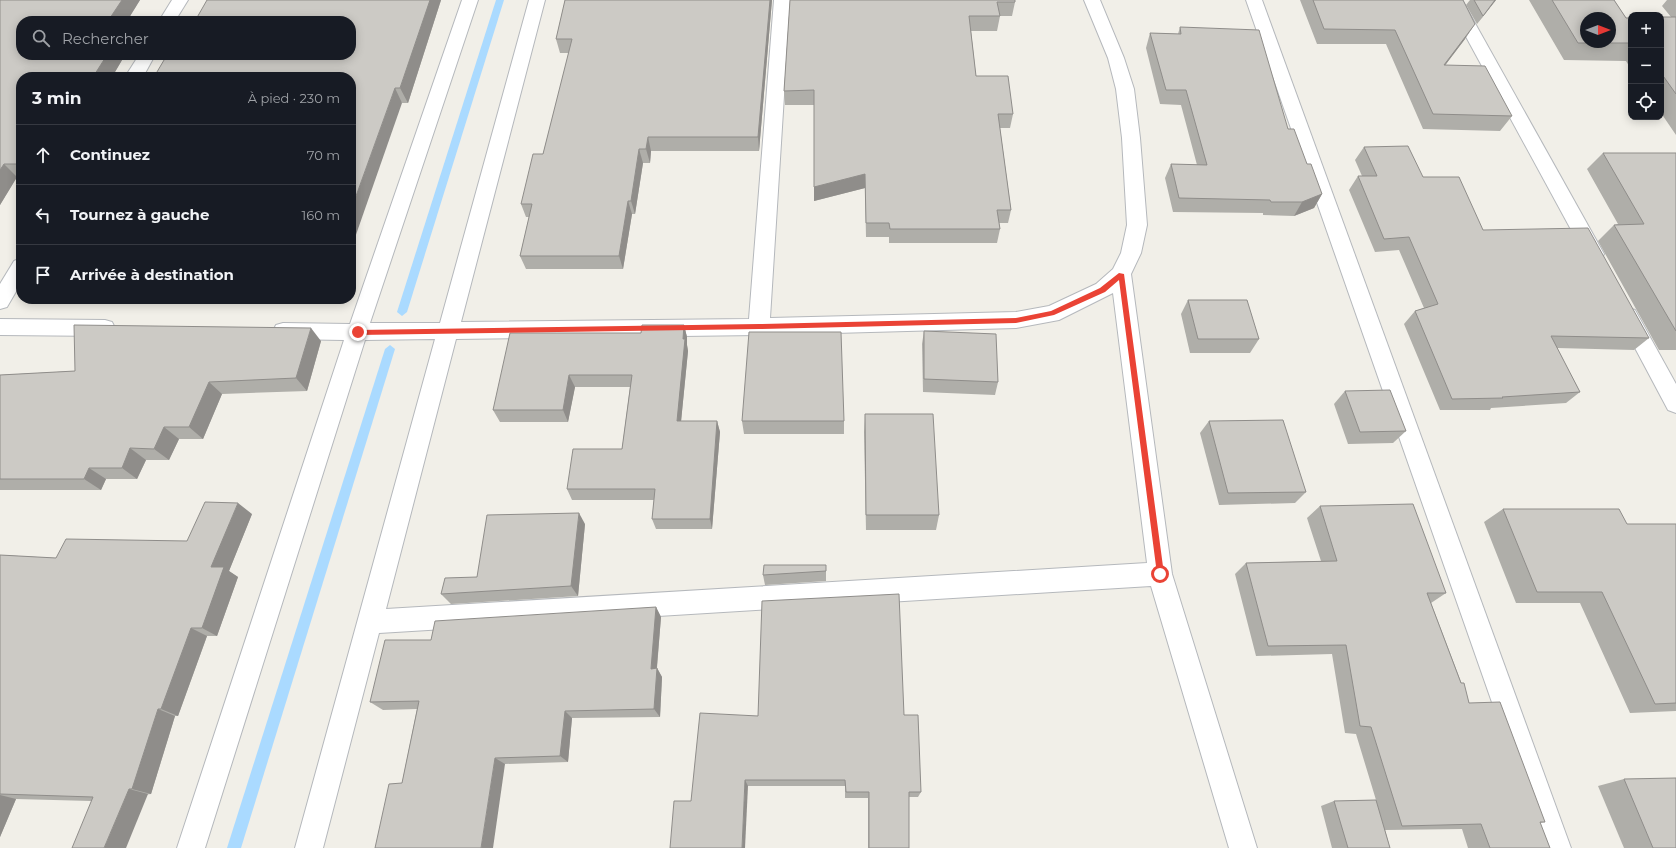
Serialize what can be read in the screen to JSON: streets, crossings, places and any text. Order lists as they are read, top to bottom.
{
  "north": "right",
  "page": {
    "map_buttons": ["+", "−"],
    "search": "Rechercher",
    "heading": ["3 min", "À pied · 230 m"],
    "list": [
      ["Continuez", "70 m"],
      ["Tournez à gauche", "160 m"],
      "Arrivée à destination"
    ]
  }
}
